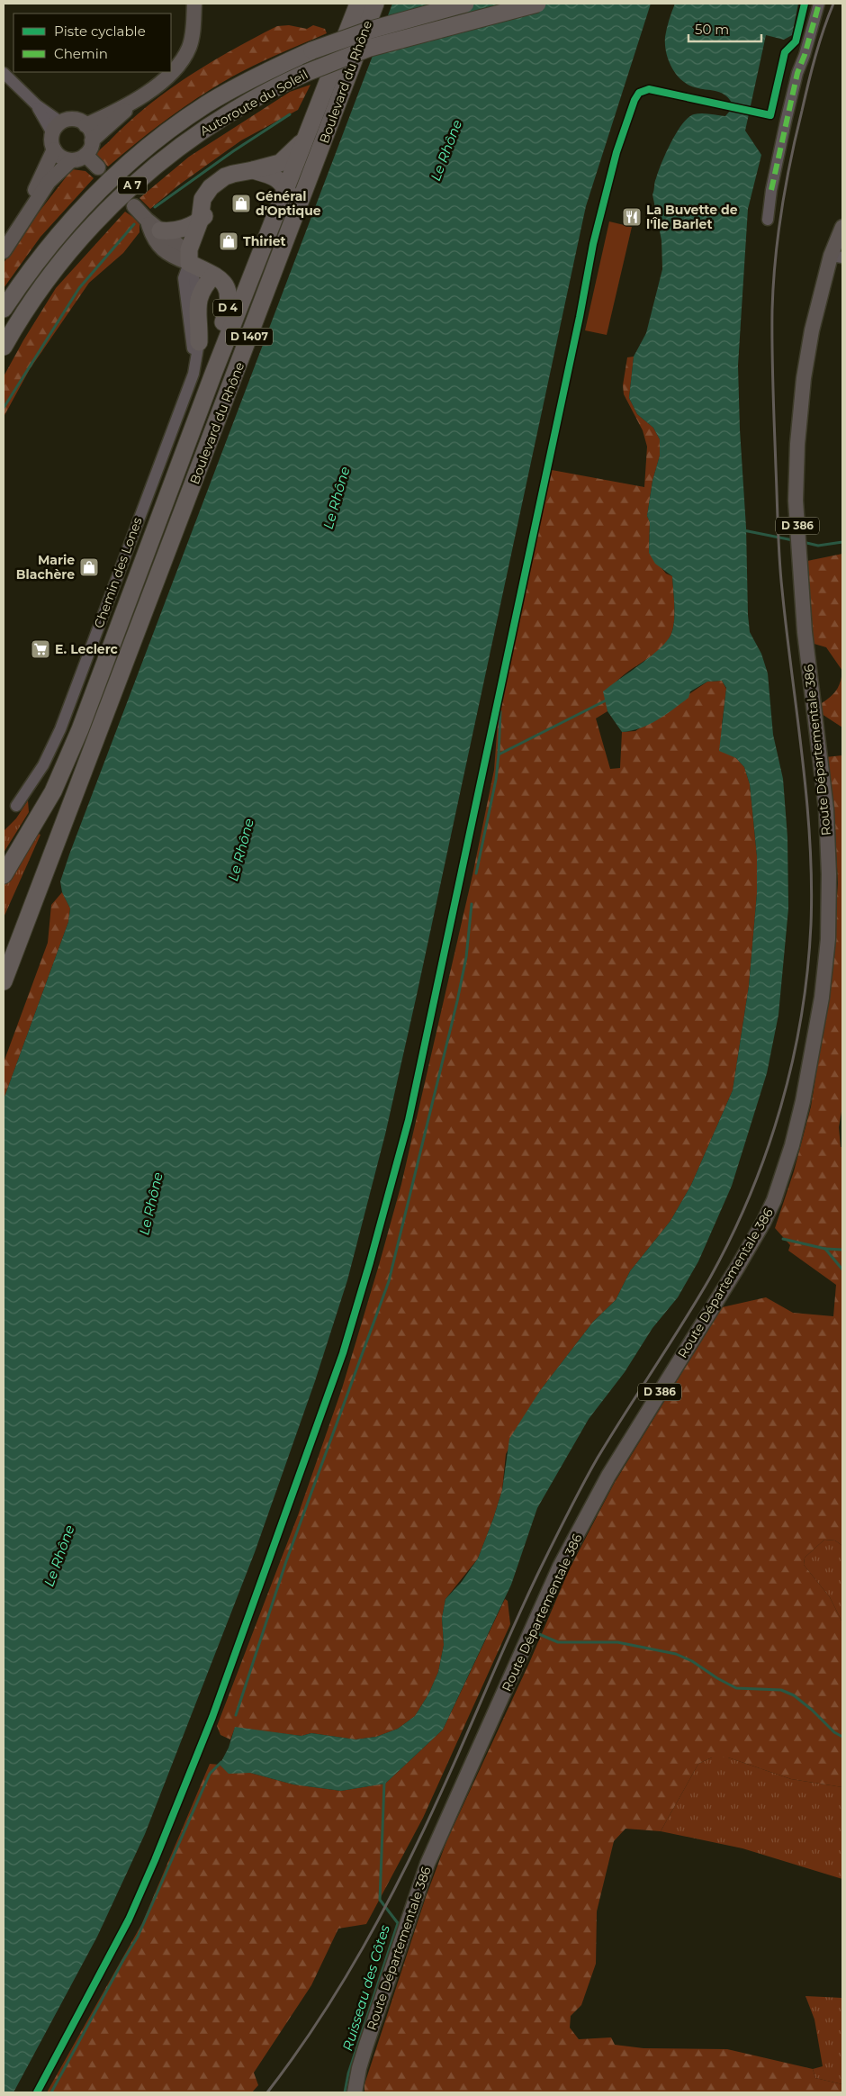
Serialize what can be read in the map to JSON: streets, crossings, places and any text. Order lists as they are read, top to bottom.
{
  "streets": {
    "highway": [
      "Boulevard du Rhône",
      "Autoroute du Soleil",
      "A 7",
      "D 4",
      "D 1407"
    ],
    "main road": ["D 386", "Chemin des Lones", "Route Départementale 386"]
  },
  "crossings": [
    ["Boulevard du Rhône", "D 4"],
    ["D 4", "Chemin des Lones"]
  ],
  "water": ["Le Rhône", "Ruisseau des Côtes"],
  "places": {
    "shop": ["Général d'Optique", "Thiriet", "Marie Blachère"],
    "restaurant": ["La Buvette de l'Île Barlet"],
    "supermarket": ["E. Leclerc"]
  },
  "legend": ["Piste cyclable", "Chemin"],
  "scale_bar": "50 m"
}
